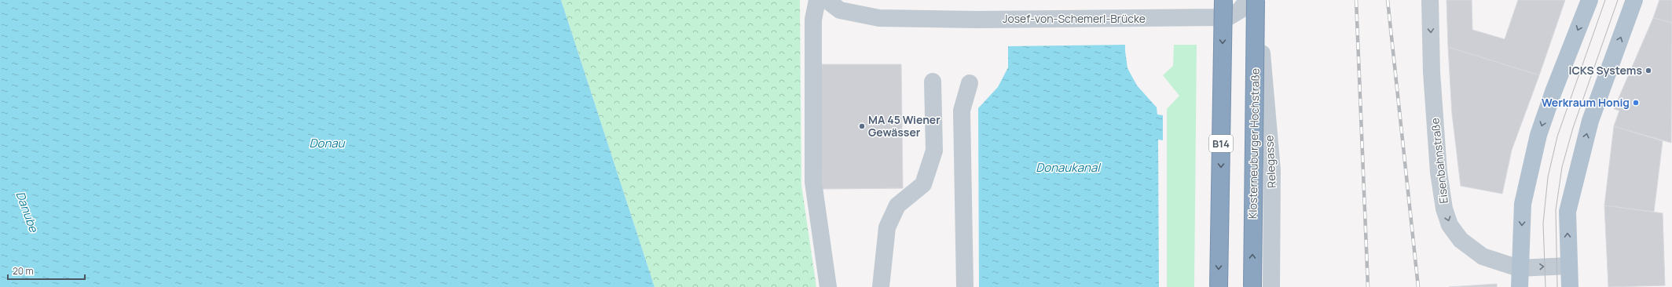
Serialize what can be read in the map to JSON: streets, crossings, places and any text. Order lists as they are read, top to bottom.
{
  "streets": {
    "highway": ["B14", "Klosterneuburger Hochstraße"],
    "street": ["Josef-von-Schemerl-Brücke", "Eisenbahnstraße", "Relegasse"]
  },
  "crossings": [
    ["Josef-von-Schemerl-Brücke", "Klosterneuburger Hochstraße"],
    ["Josef-von-Schemerl-Brücke", "Relegasse"],
    ["Klosterneuburger Hochstraße", "Relegasse"]
  ],
  "one_way": ["Eisenbahnstraße"],
  "water": ["Donau", "Donaukanal", "Danube"],
  "places": ["ICKS Systems", "Werkraum Honig", "MA 45 Wiener Gewässer"],
  "scale_bar": "20 m"
}
